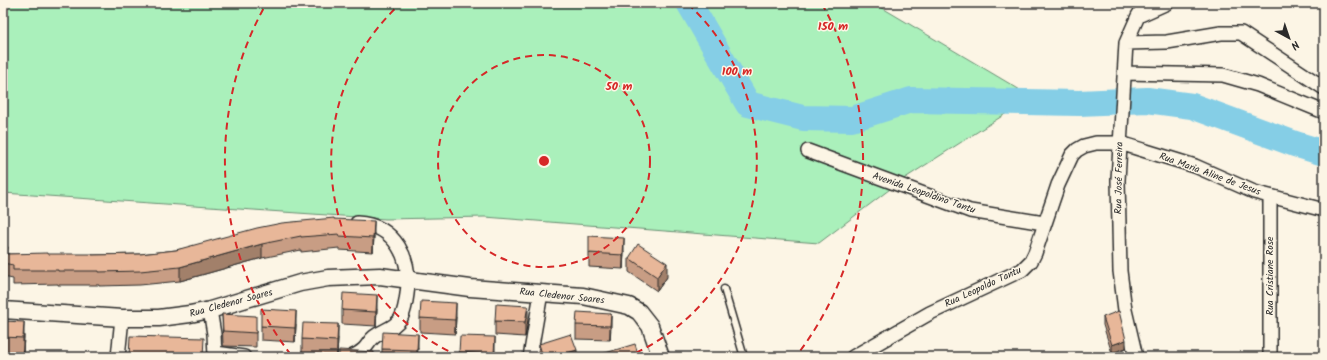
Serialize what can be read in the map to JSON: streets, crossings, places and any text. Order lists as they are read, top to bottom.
{
  "streets": {
    "street": [
      "Rua Maria Aline de Jesus",
      "Rua José Ferreira",
      "Avenida Leopoldino Tantu",
      "Rua Cristiane Rose",
      "Rua Leopoldo Tantu",
      "Rua Cledenor Soares"
    ]
  },
  "crossings": [
    ["Rua Maria Aline de Jesus", "Rua José Ferreira"],
    ["Rua Maria Aline de Jesus", "Rua Cristiane Rose"],
    ["Rua Maria Aline de Jesus", "Rua Leopoldo Tantu"],
    ["Rua José Ferreira", "Rua Leopoldo Tantu"],
    ["Avenida Leopoldino Tantu", "Rua Leopoldo Tantu"]
  ],
  "north": "bottom right",
  "rings": ["150 m", "100 m", "50 m"]
}
